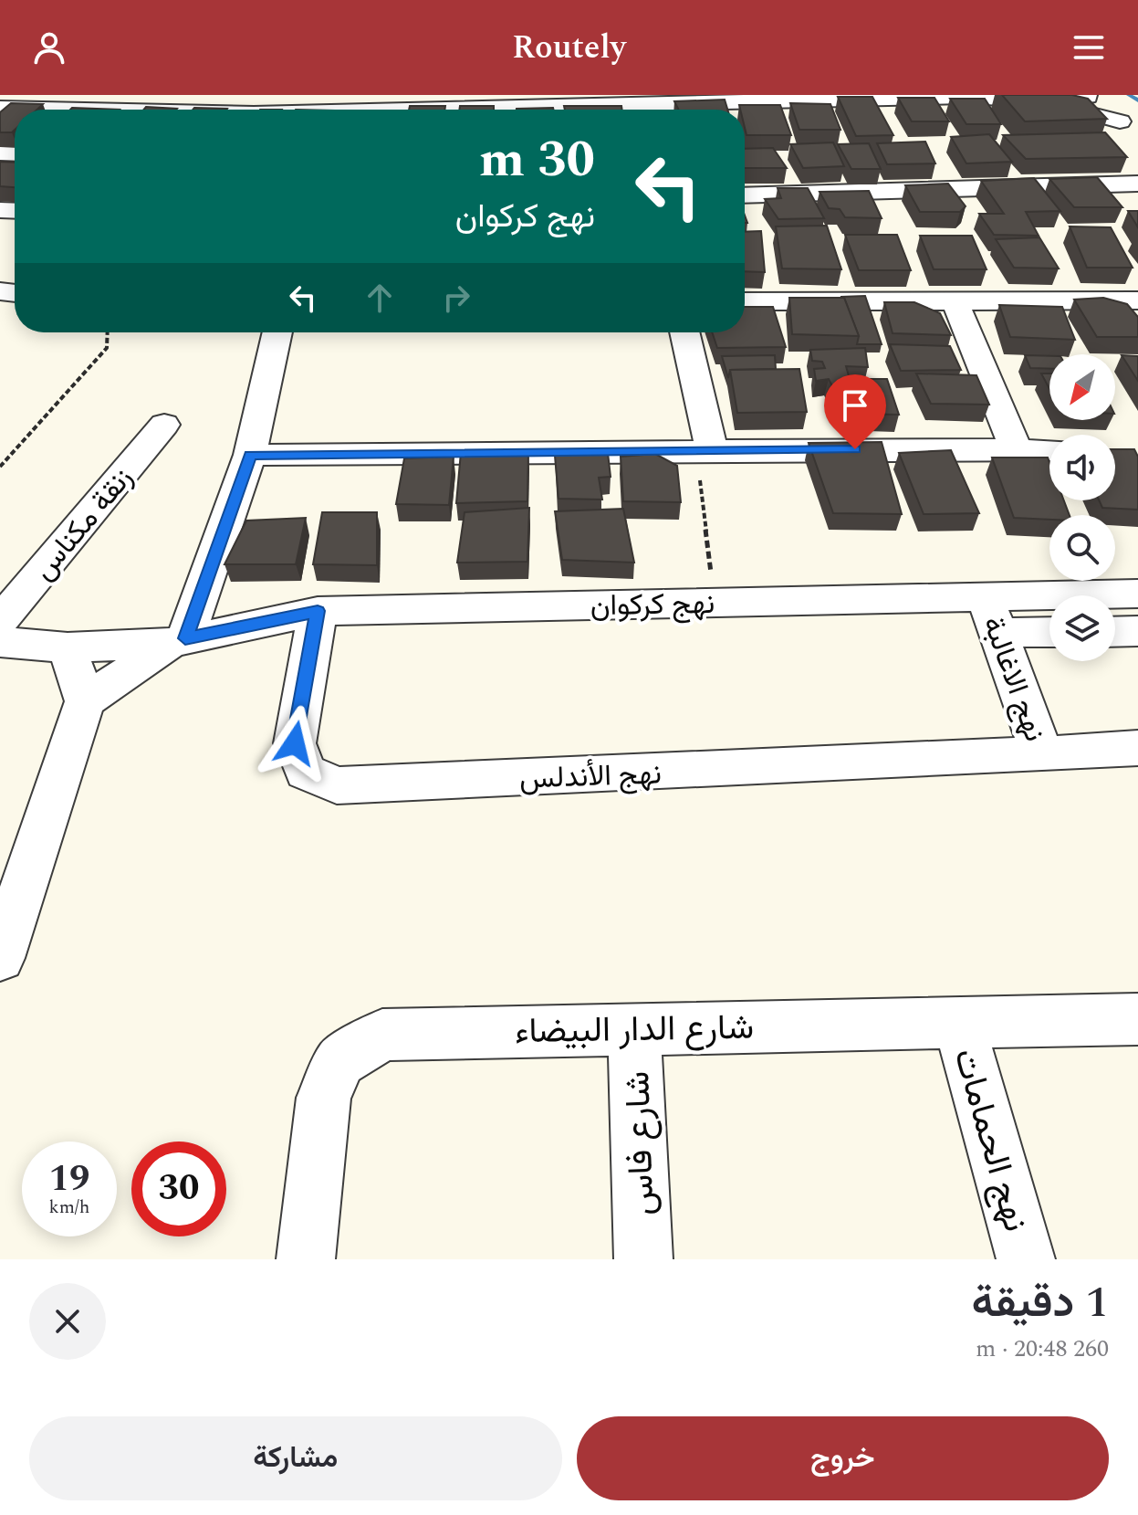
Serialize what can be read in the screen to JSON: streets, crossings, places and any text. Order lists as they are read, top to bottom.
{
  "streets": {
    "street": [
      "زنقة مكناس",
      "نهج كركوان",
      "نهج الاغالبة",
      "نهج الأندلس",
      "شارع الدار البيضاء",
      "نهج الحمامات",
      "شارع فاس"
    ]
  },
  "crossings": [
    ["نهج كركوان", "نهج الاغالبة"],
    ["نهج كركوان", "نهج الأندلس"],
    ["نهج الاغالبة", "نهج الأندلس"],
    ["شارع الدار البيضاء", "نهج الحمامات"],
    ["شارع الدار البيضاء", "شارع فاس"]
  ],
  "north": "bottom left",
  "page": {
    "header": "Routely",
    "turn": ["30 m", "نهج كركوان"],
    "speed": "19 km/h",
    "limit": "30",
    "heading": ["1 دقيقة", "260 m · 20:48"],
    "buttons": ["خروج", "مشاركة"]
  }
}
